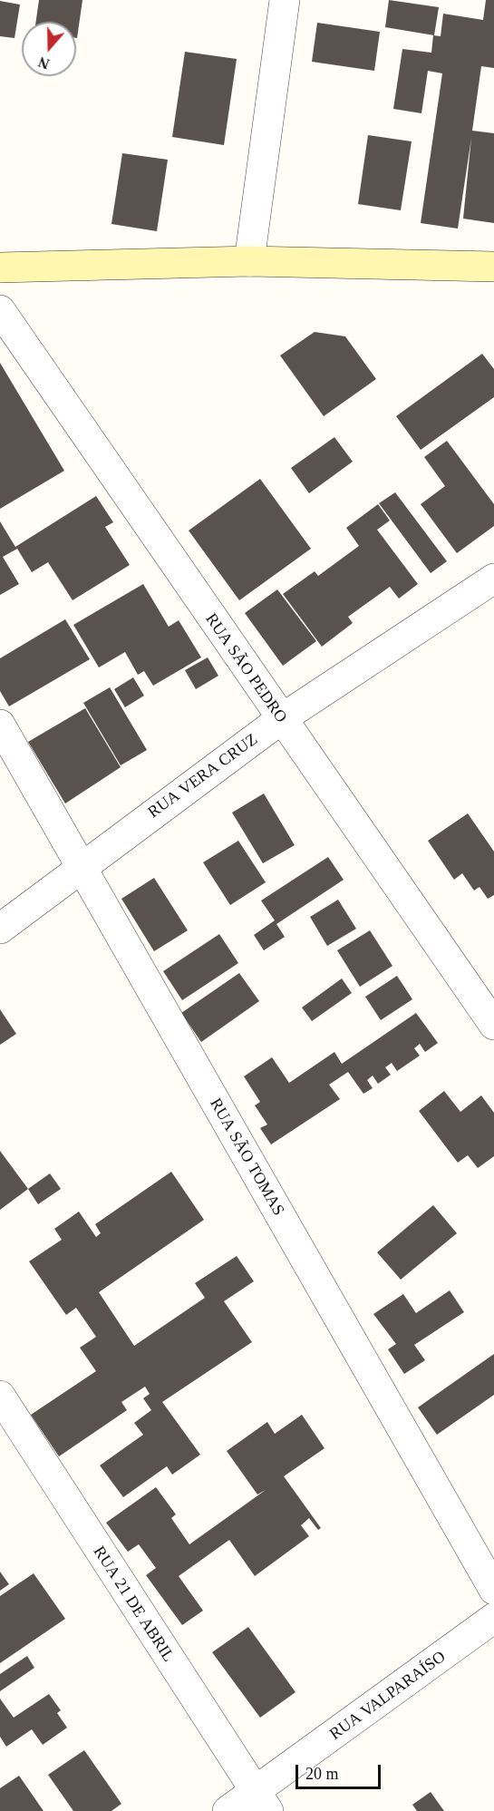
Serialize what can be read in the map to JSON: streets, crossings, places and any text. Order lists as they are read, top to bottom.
{
  "streets": {
    "street": [
      "RUA SÃO PEDRO",
      "RUA VERA CRUZ",
      "RUA SÃO TOMAS",
      "RUA 21 DE ABRIL",
      "RUA VALPARAÍSO"
    ]
  },
  "crossings": [
    ["RUA SÃO PEDRO", "RUA VERA CRUZ"],
    ["RUA VERA CRUZ", "RUA SÃO TOMAS"],
    ["RUA 21 DE ABRIL", "RUA VALPARAÍSO"]
  ],
  "scale_bar": "20 m",
  "north": "bottom"
}
